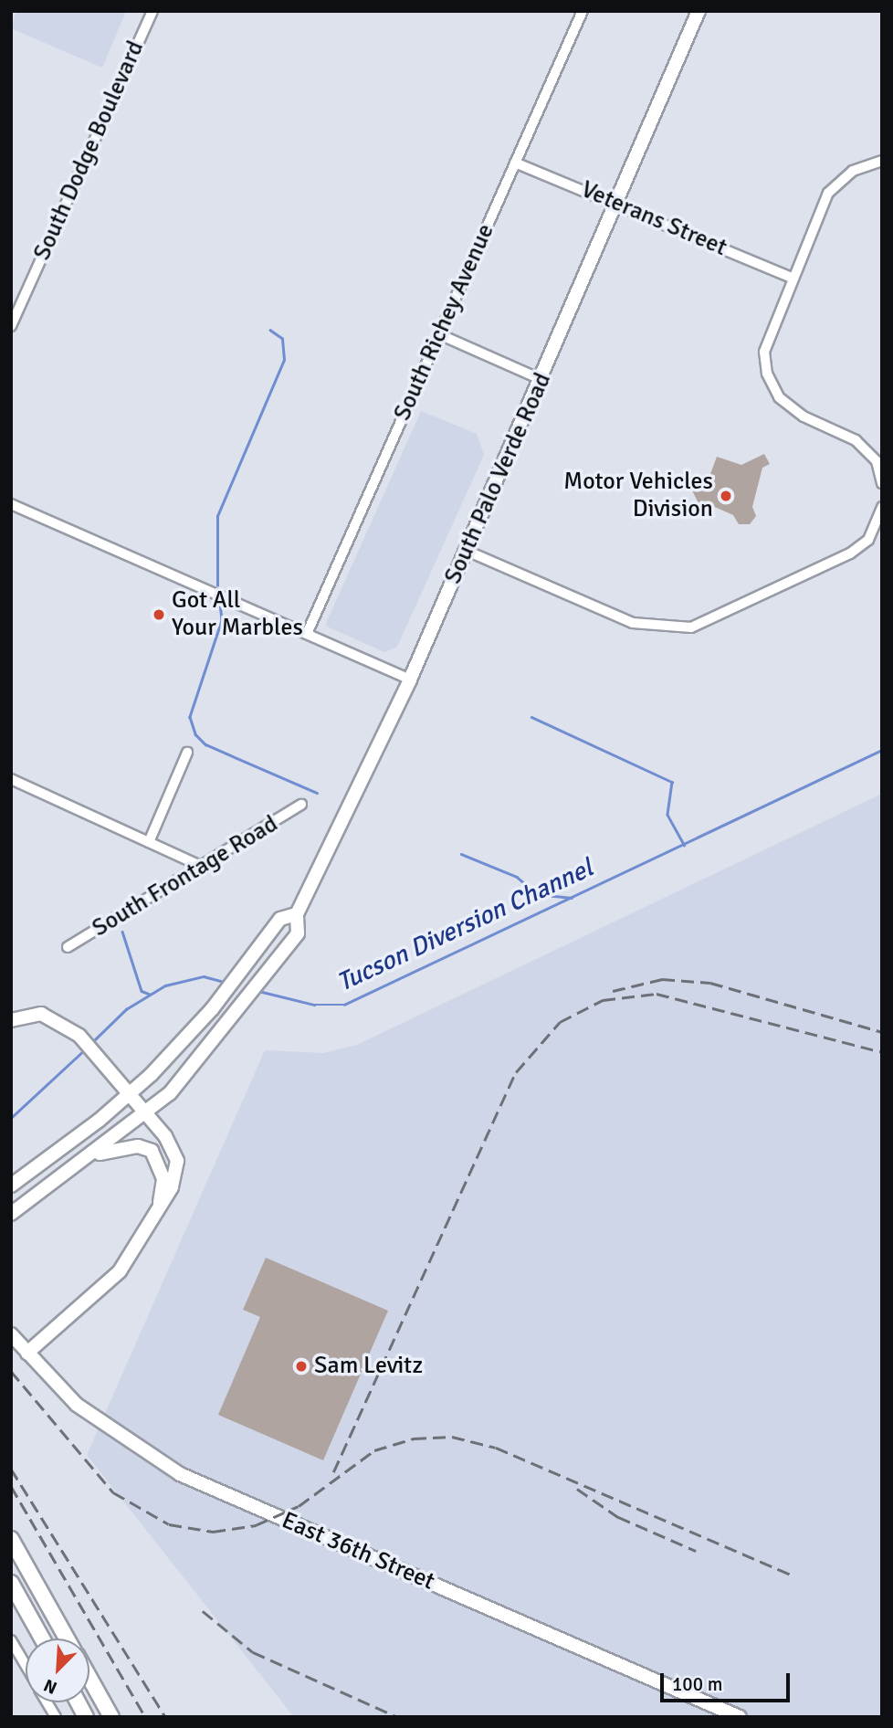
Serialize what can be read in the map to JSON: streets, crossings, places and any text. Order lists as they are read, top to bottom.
{
  "streets": {
    "main road": ["South Palo Verde Road", "East 36th Street"],
    "street": [
      "South Dodge Boulevard",
      "Veterans Street",
      "South Richey Avenue",
      "South Frontage Road"
    ]
  },
  "crossings": [
    ["Veterans Street", "South Richey Avenue"],
    ["Veterans Street", "South Palo Verde Road"]
  ],
  "water": ["Tucson Diversion Channel"],
  "places": ["Motor Vehicles Division", "Got All Your Marbles", "Sam Levitz"],
  "scale_bar": "100 m",
  "north": "bottom left"
}
